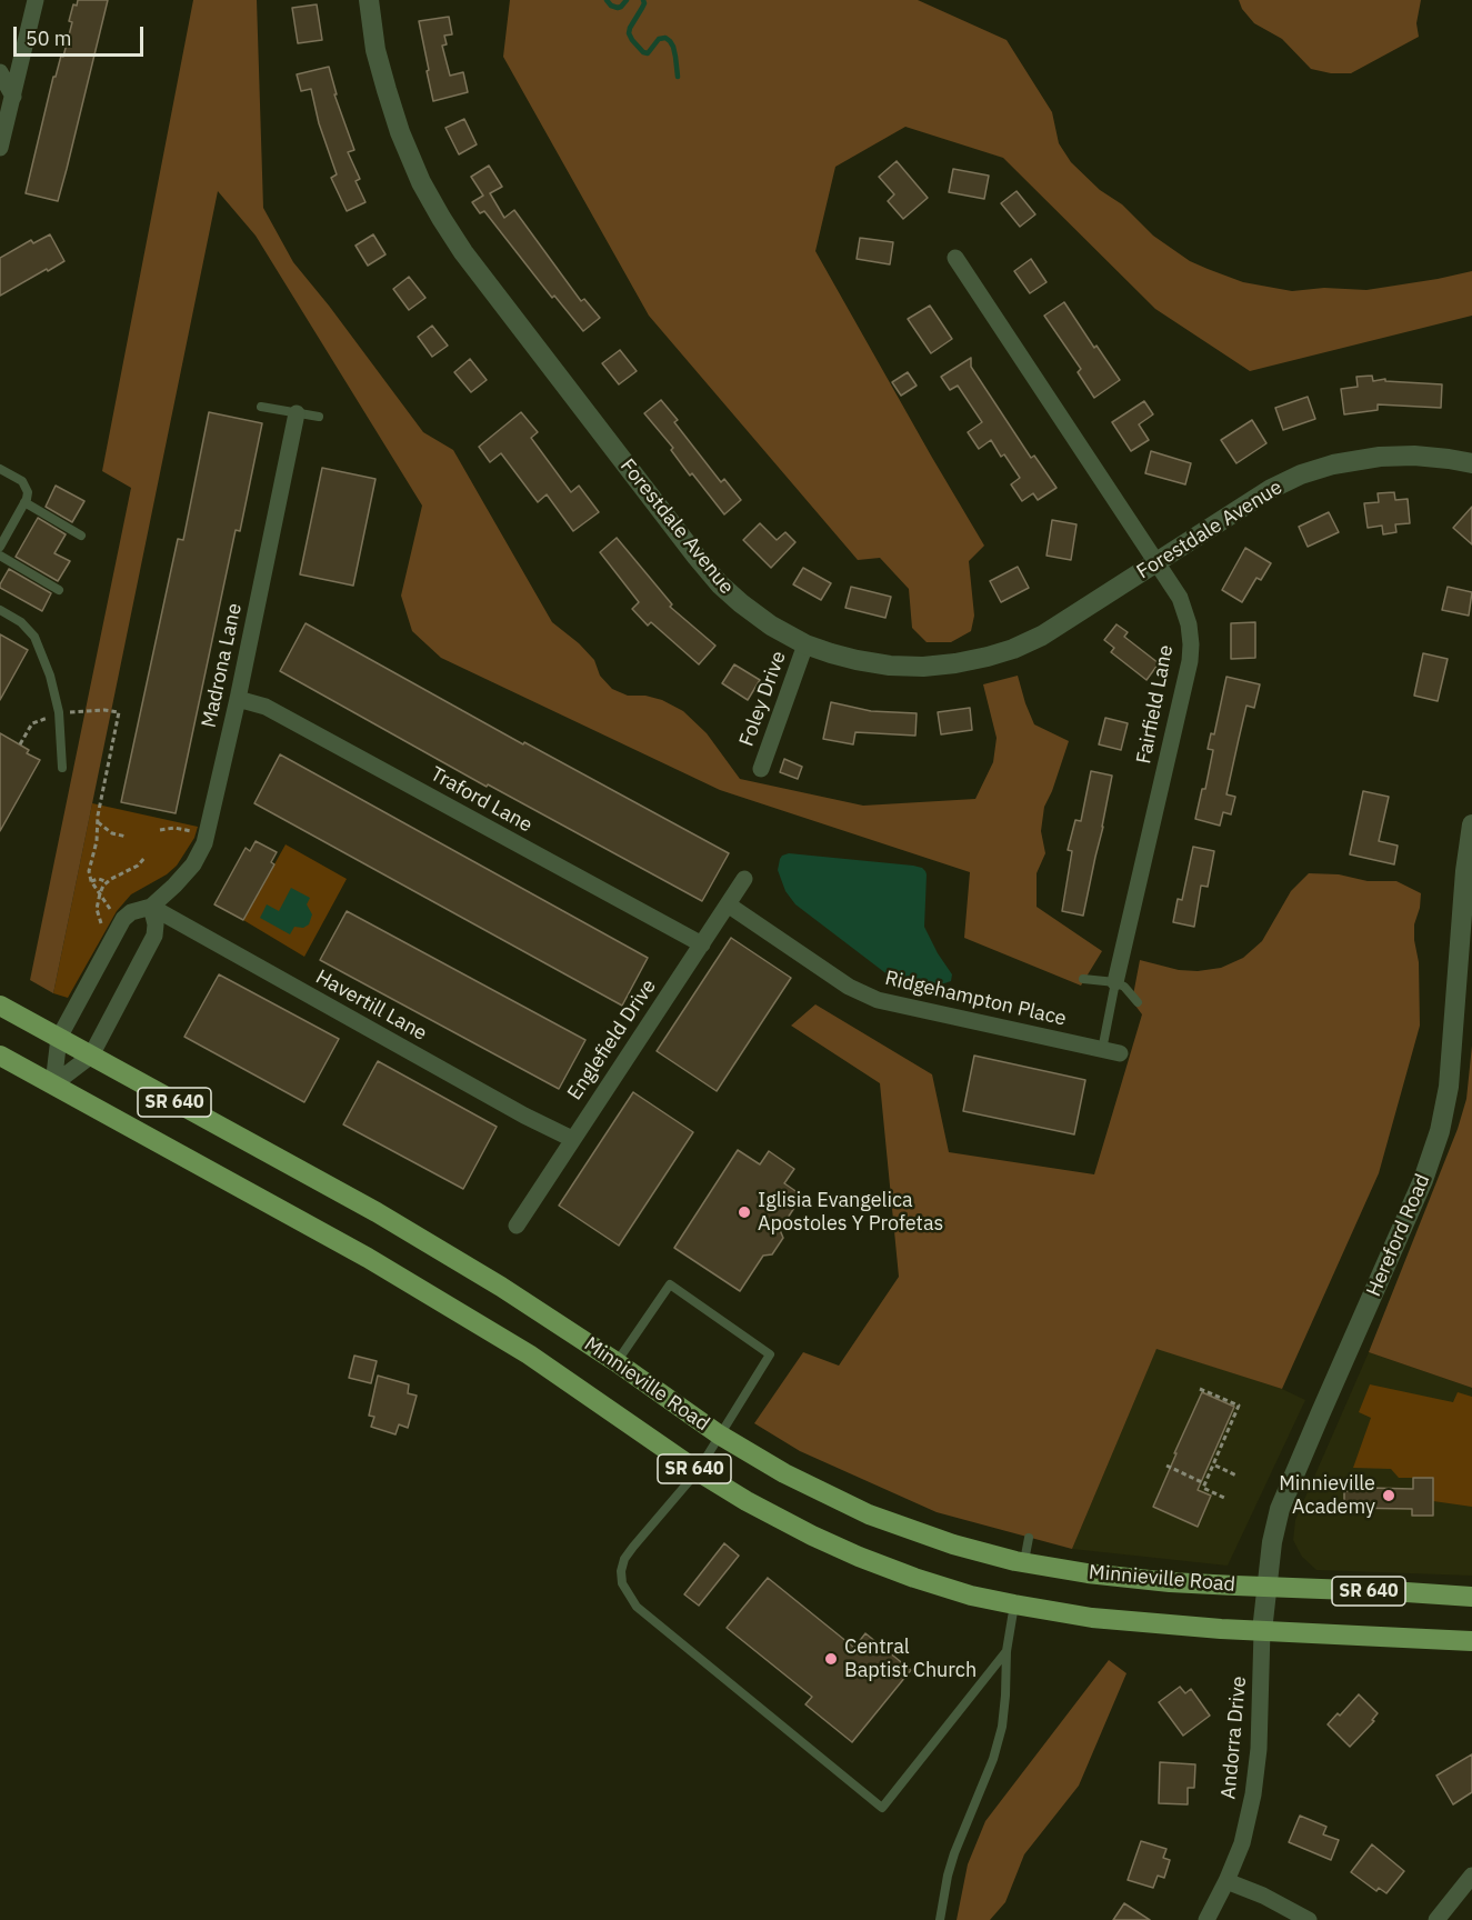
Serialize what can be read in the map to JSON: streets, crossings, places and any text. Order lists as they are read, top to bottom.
{
  "streets": {
    "main road": ["SR 640", "Minnieville Road"],
    "street": [
      "Forestdale Avenue",
      "Madrona Lane",
      "Foley Drive",
      "Fairfield Lane",
      "Traford Lane",
      "Ridgehampton Place",
      "Havertill Lane",
      "Englefield Drive",
      "Hereford Road",
      "Andorra Drive"
    ]
  },
  "crossings": [
    ["Forestdale Avenue", "Foley Drive"],
    ["Forestdale Avenue", "Fairfield Lane"],
    ["Madrona Lane", "Traford Lane"],
    ["Madrona Lane", "Havertill Lane"],
    ["Madrona Lane", "Minnieville Road"],
    ["Traford Lane", "Englefield Drive"],
    ["Ridgehampton Place", "Englefield Drive"],
    ["Havertill Lane", "Englefield Drive"],
    ["Hereford Road", "Minnieville Road"],
    ["Hereford Road", "Andorra Drive"],
    ["Minnieville Road", "Andorra Drive"]
  ],
  "places": ["Iglisia Evangelica Apostoles Y Profetas", "Minnieville Academy", "Central Baptist Church"],
  "scale_bar": "50 m"
}
